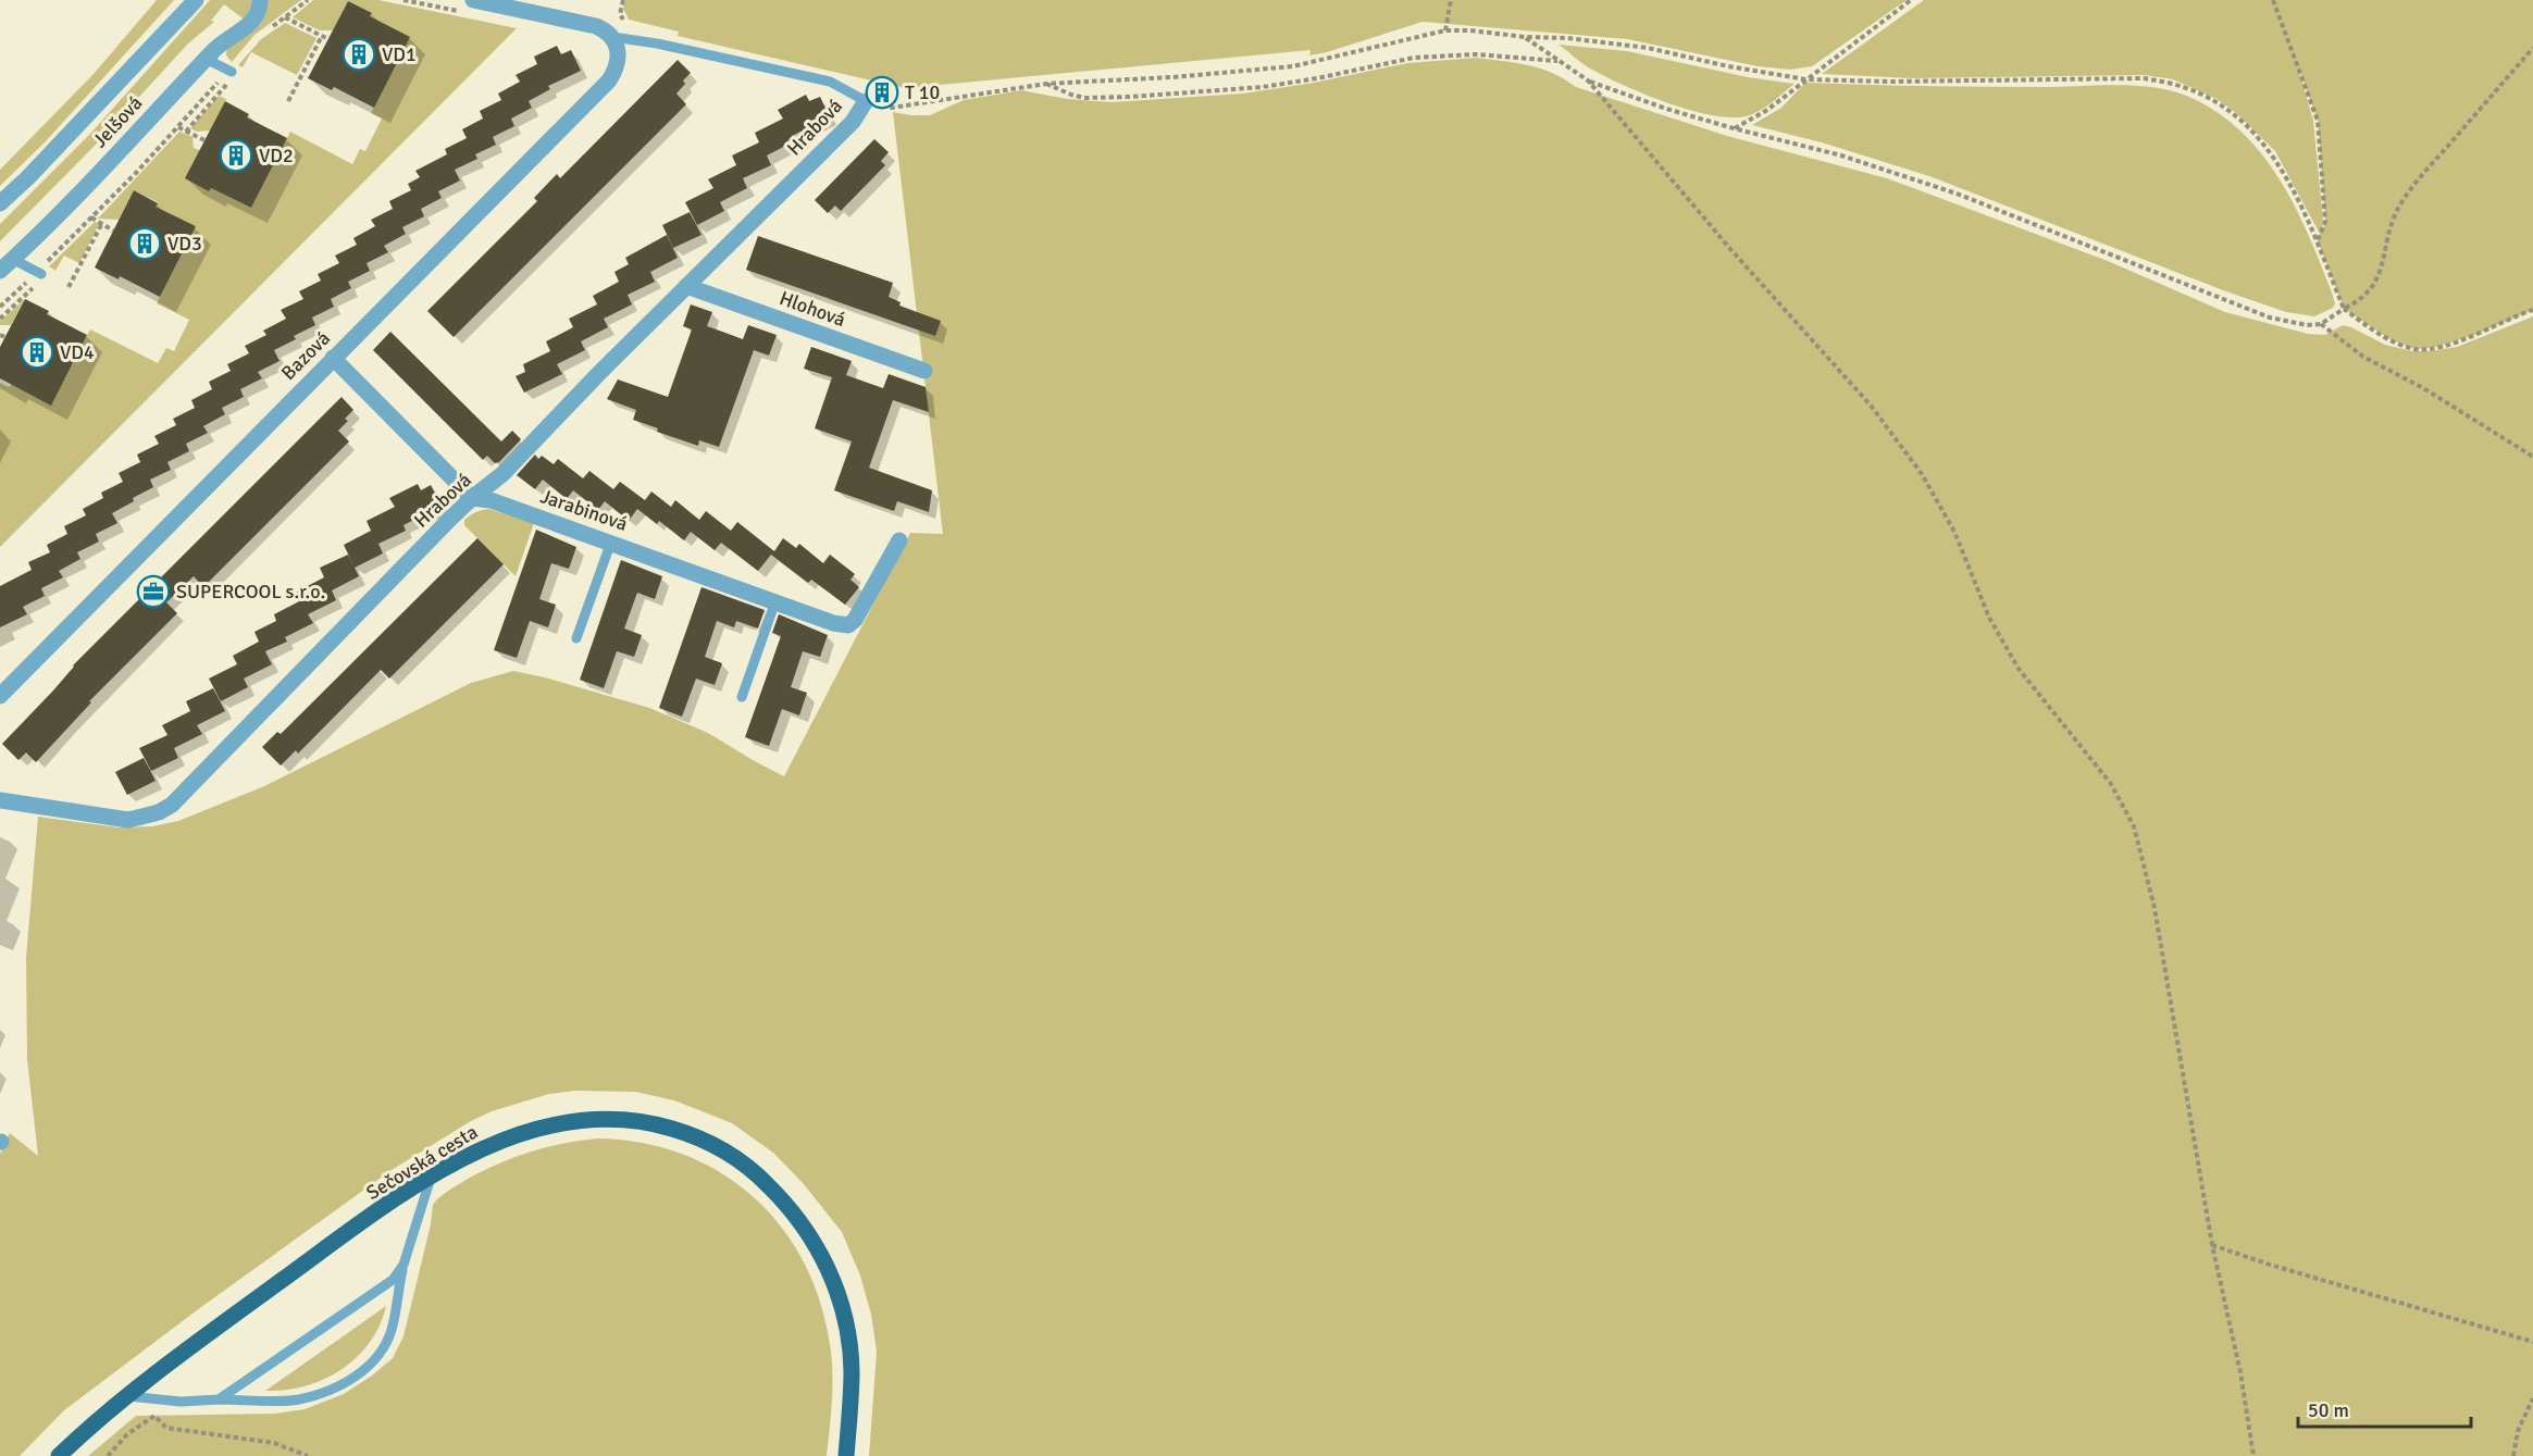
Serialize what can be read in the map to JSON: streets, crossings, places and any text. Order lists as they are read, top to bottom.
{
  "streets": {
    "main road": ["Sečovská cesta"],
    "street": [
      "Jelšová",
      "Hrabová",
      "Hlohová",
      "Bazová",
      "Jarabinová"
    ]
  },
  "crossings": [
    ["Hrabová", "Hlohová"],
    ["Hrabová", "Jarabinová"]
  ],
  "places": {
    "building": [
      "VD1",
      "T 10",
      "VD2",
      "VD3",
      "VD4"
    ],
    "office": ["SUPERCOOL s.r.o."]
  },
  "scale_bar": "50 m"
}
